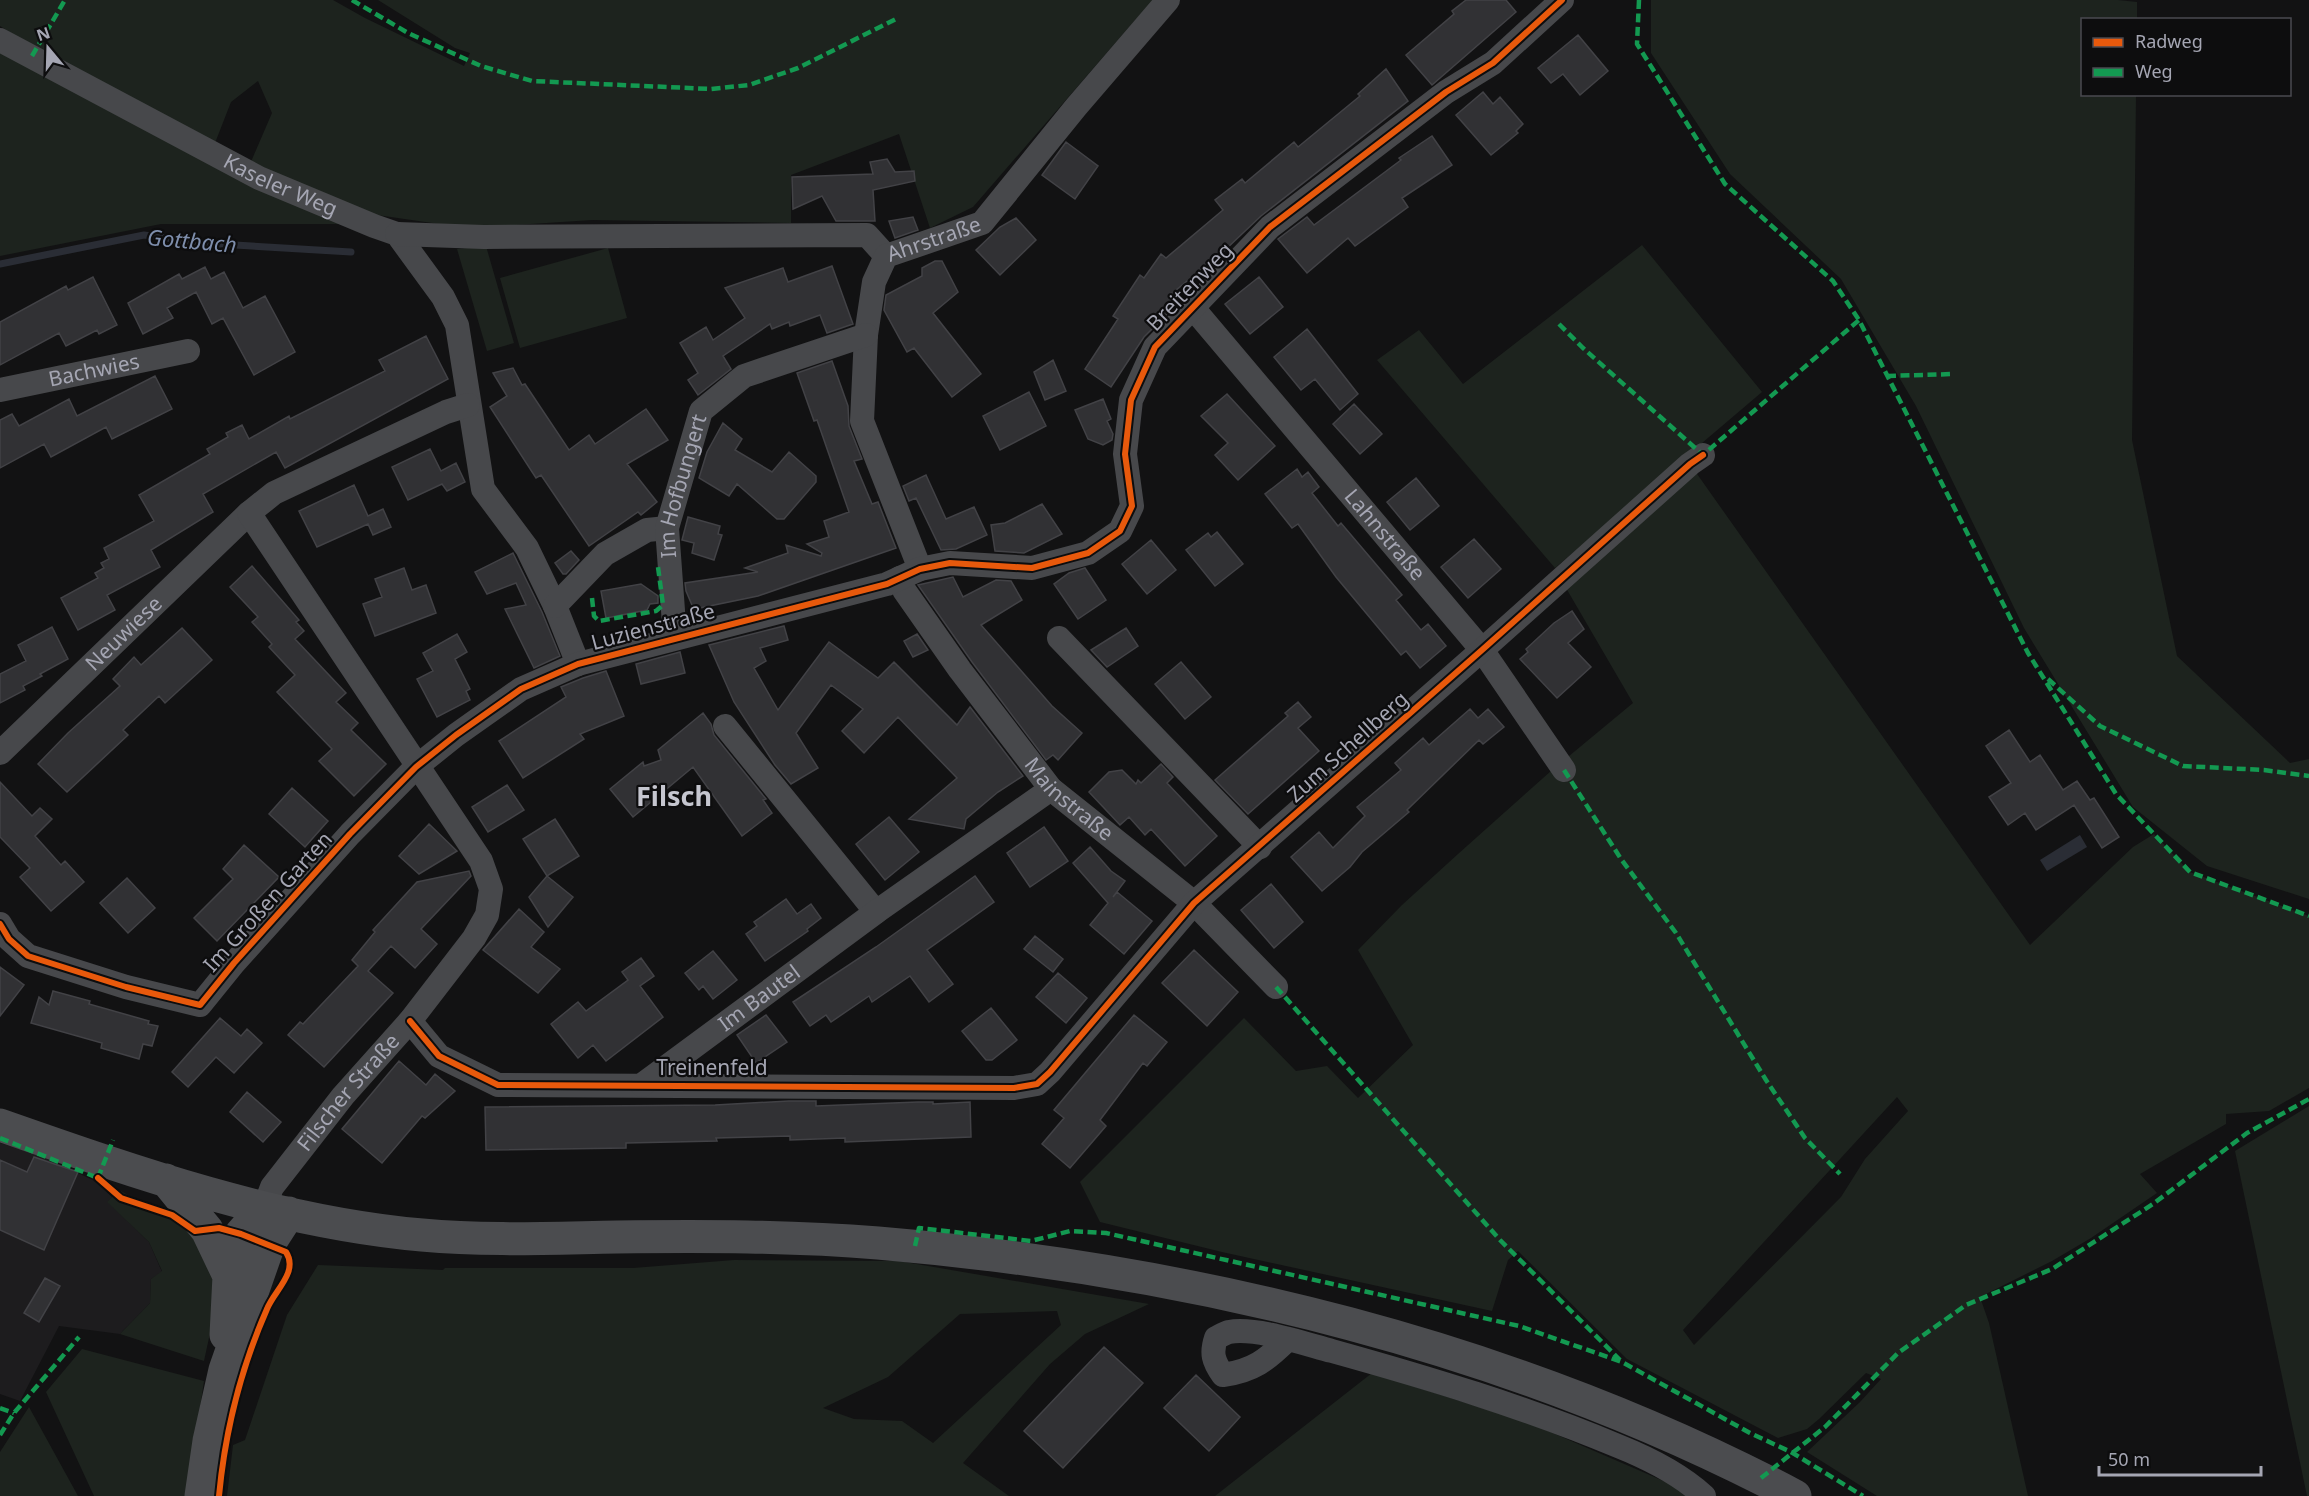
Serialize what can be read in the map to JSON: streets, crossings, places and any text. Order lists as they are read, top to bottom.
{
  "streets": {
    "street": [
      "Kaseler Weg",
      "Ahrstraße",
      "Breitenweg",
      "Bachwies",
      "Im Hofbungert",
      "Lahnstraße",
      "Luzienstraße",
      "Neuwiese",
      "Zum Schellberg",
      "Mainstraße",
      "Im Großen Garten",
      "Im Bautel",
      "Treinenfeld",
      "Filscher Straße"
    ]
  },
  "crossings": [
    ["Kaseler Weg", "Ahrstraße"],
    ["Ahrstraße", "Breitenweg"],
    ["Ahrstraße", "Im Hofbungert"],
    ["Ahrstraße", "Luzienstraße"],
    ["Ahrstraße", "Mainstraße"],
    ["Breitenweg", "Lahnstraße"],
    ["Breitenweg", "Luzienstraße"],
    ["Breitenweg", "Mainstraße"],
    ["Im Hofbungert", "Luzienstraße"],
    ["Lahnstraße", "Zum Schellberg"],
    ["Luzienstraße", "Mainstraße"],
    ["Luzienstraße", "Im Großen Garten"],
    ["Luzienstraße", "Filscher Straße"],
    ["Zum Schellberg", "Mainstraße"],
    ["Zum Schellberg", "Treinenfeld"],
    ["Mainstraße", "Im Bautel"],
    ["Im Großen Garten", "Filscher Straße"],
    ["Im Bautel", "Treinenfeld"],
    ["Treinenfeld", "Filscher Straße"]
  ],
  "districts": ["Filsch"],
  "water": ["Gottbach"],
  "legend": ["Radweg", "Weg"],
  "scale_bar": "50 m",
  "north": "top"
}
